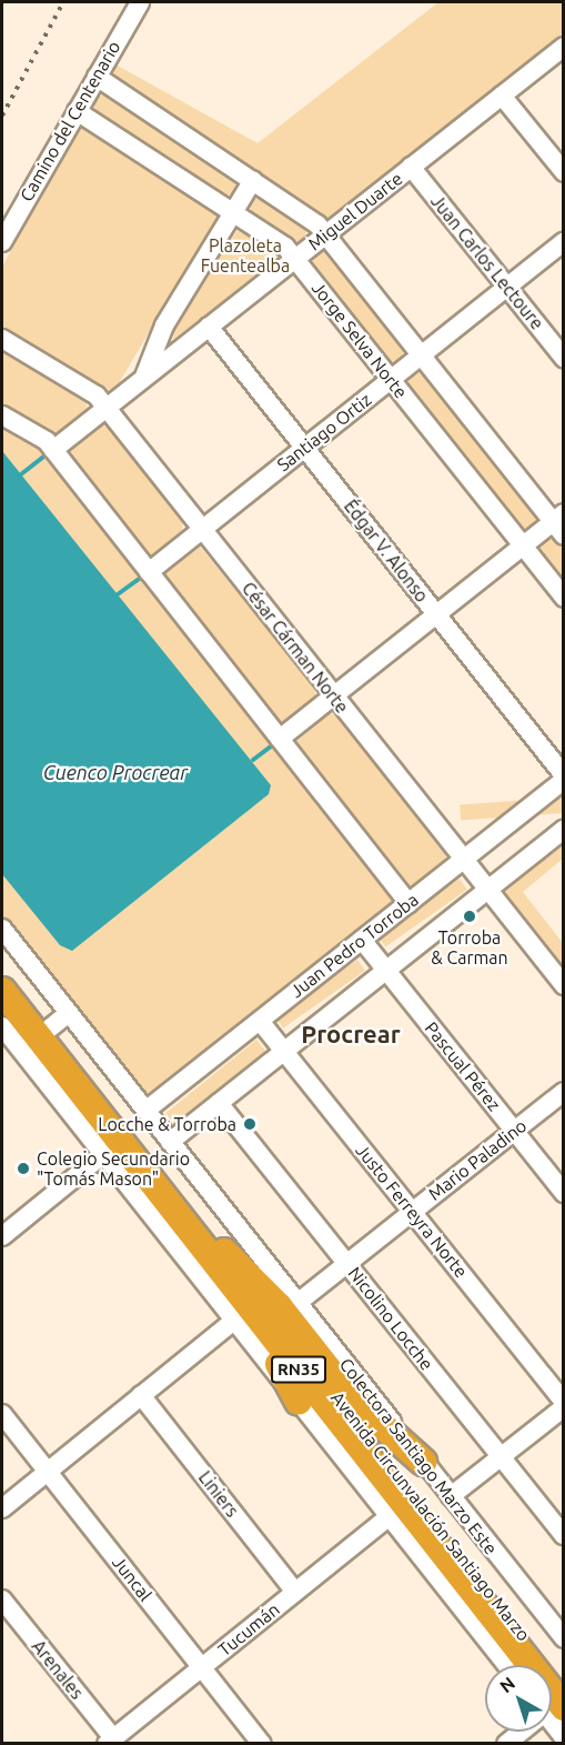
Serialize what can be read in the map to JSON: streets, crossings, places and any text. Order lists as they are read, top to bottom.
{
  "streets": {
    "highway": ["RN35", "Avenida Circunvalación Santiago Marzo"],
    "street": [
      "Camino del Centenario",
      "Miguel Duarte",
      "Juan Carlos Lectoure",
      "Jorge Selva Norte",
      "Santiago Ortiz",
      "Édgar V. Alonso",
      "César Cárman Norte",
      "Juan Pedro Torroba",
      "Pascual Pérez",
      "Mario Paladino",
      "Justo Ferreyra Norte",
      "Nicolino Locche",
      "Colectora Santiago Marzo Este",
      "Liniers",
      "Juncal",
      "Tucumán",
      "Arenales"
    ]
  },
  "crossings": [
    ["Camino del Centenario", "Jorge Selva Norte"],
    ["Miguel Duarte", "Juan Carlos Lectoure"],
    ["Miguel Duarte", "Jorge Selva Norte"],
    ["Miguel Duarte", "Édgar V. Alonso"],
    ["Miguel Duarte", "César Cárman Norte"],
    ["Juan Carlos Lectoure", "Santiago Ortiz"],
    ["Jorge Selva Norte", "Santiago Ortiz"],
    ["Santiago Ortiz", "Édgar V. Alonso"],
    ["Santiago Ortiz", "César Cárman Norte"],
    ["César Cárman Norte", "Juan Pedro Torroba"],
    ["Juan Pedro Torroba", "Pascual Pérez"],
    ["Juan Pedro Torroba", "Justo Ferreyra Norte"],
    ["Juan Pedro Torroba", "Colectora Santiago Marzo Este"],
    ["Pascual Pérez", "Mario Paladino"],
    ["Mario Paladino", "Justo Ferreyra Norte"],
    ["Mario Paladino", "Nicolino Locche"],
    ["Mario Paladino", "Colectora Santiago Marzo Este"],
    ["Colectora Santiago Marzo Este", "Avenida Circunvalación Santiago Marzo"],
    ["Colectora Santiago Marzo Este", "Tucumán"],
    ["Liniers", "Tucumán"],
    ["Juncal", "Tucumán"],
    ["Tucumán", "Arenales"]
  ],
  "districts": ["Procrear"],
  "water": ["Cuenco Procrear"],
  "parks": ["Plazoleta Fuentealba"],
  "places": ["Torroba & Carman", "Locche & Torroba", "Colegio Secundario \"Tomás Mason\""],
  "north": "top left"
}
